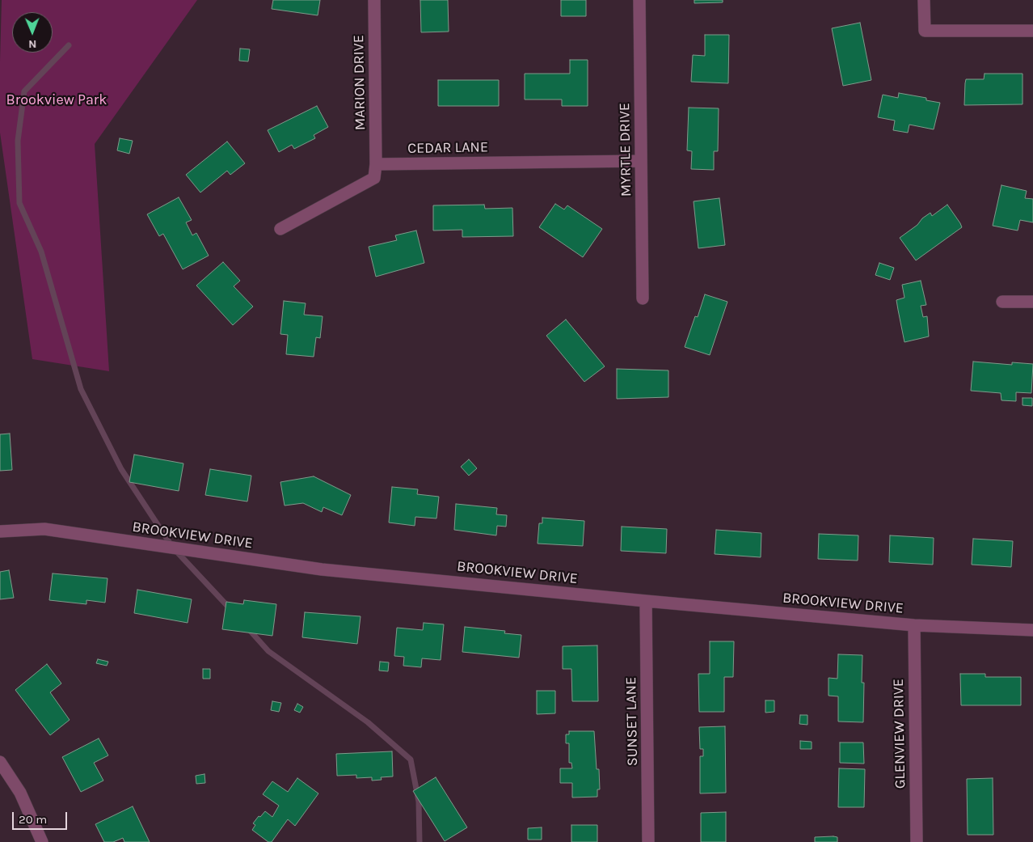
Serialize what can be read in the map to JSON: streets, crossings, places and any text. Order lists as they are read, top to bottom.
{
  "streets": {
    "street": [
      "MARION DRIVE",
      "CEDAR LANE",
      "MYRTLE DRIVE",
      "BROOKVIEW DRIVE",
      "SUNSET LANE",
      "GLENVIEW DRIVE"
    ]
  },
  "crossings": [
    ["MARION DRIVE", "CEDAR LANE"],
    ["CEDAR LANE", "MYRTLE DRIVE"],
    ["BROOKVIEW DRIVE", "SUNSET LANE"],
    ["BROOKVIEW DRIVE", "GLENVIEW DRIVE"]
  ],
  "parks": ["Brookview Park"],
  "scale_bar": "20 m",
  "north": "bottom"
}
